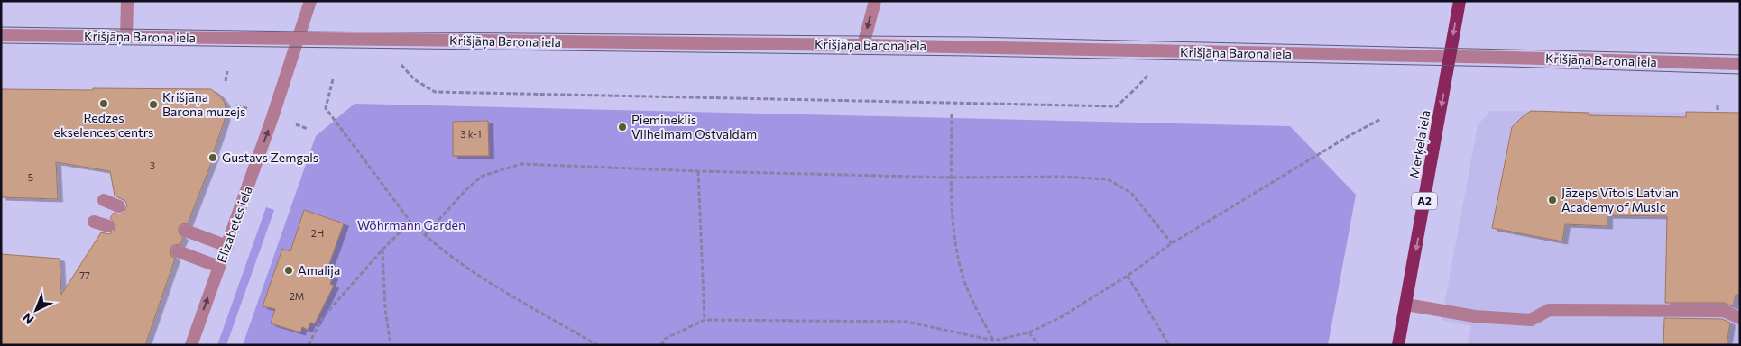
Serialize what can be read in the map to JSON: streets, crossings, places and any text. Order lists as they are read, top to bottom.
{
  "streets": {
    "highway": ["Merķeļa iela", "A2"],
    "street": ["Krišjāņa Barona iela", "Elizabetes iela"]
  },
  "crossings": [
    ["Krišjāņa Barona iela", "Merķeļa iela"],
    ["Krišjāņa Barona iela", "Elizabetes iela"]
  ],
  "one_way": ["Merķeļa iela", "Elizabetes iela"],
  "parks": ["Wöhrmann Garden"],
  "places": [
    "Redzes ekselences centrs",
    "Krišjāņa Barona muzejs",
    "Piemineklis Vilhelmam Ostvaldam",
    "Gustavs Zemgals",
    "Jāzeps Vītols Latvian Academy of Music",
    "Amalija"
  ],
  "house_numbers": [
    "3 k-1",
    "3",
    "5",
    "2H",
    "77",
    "2M"
  ],
  "north": "bottom left"
}
